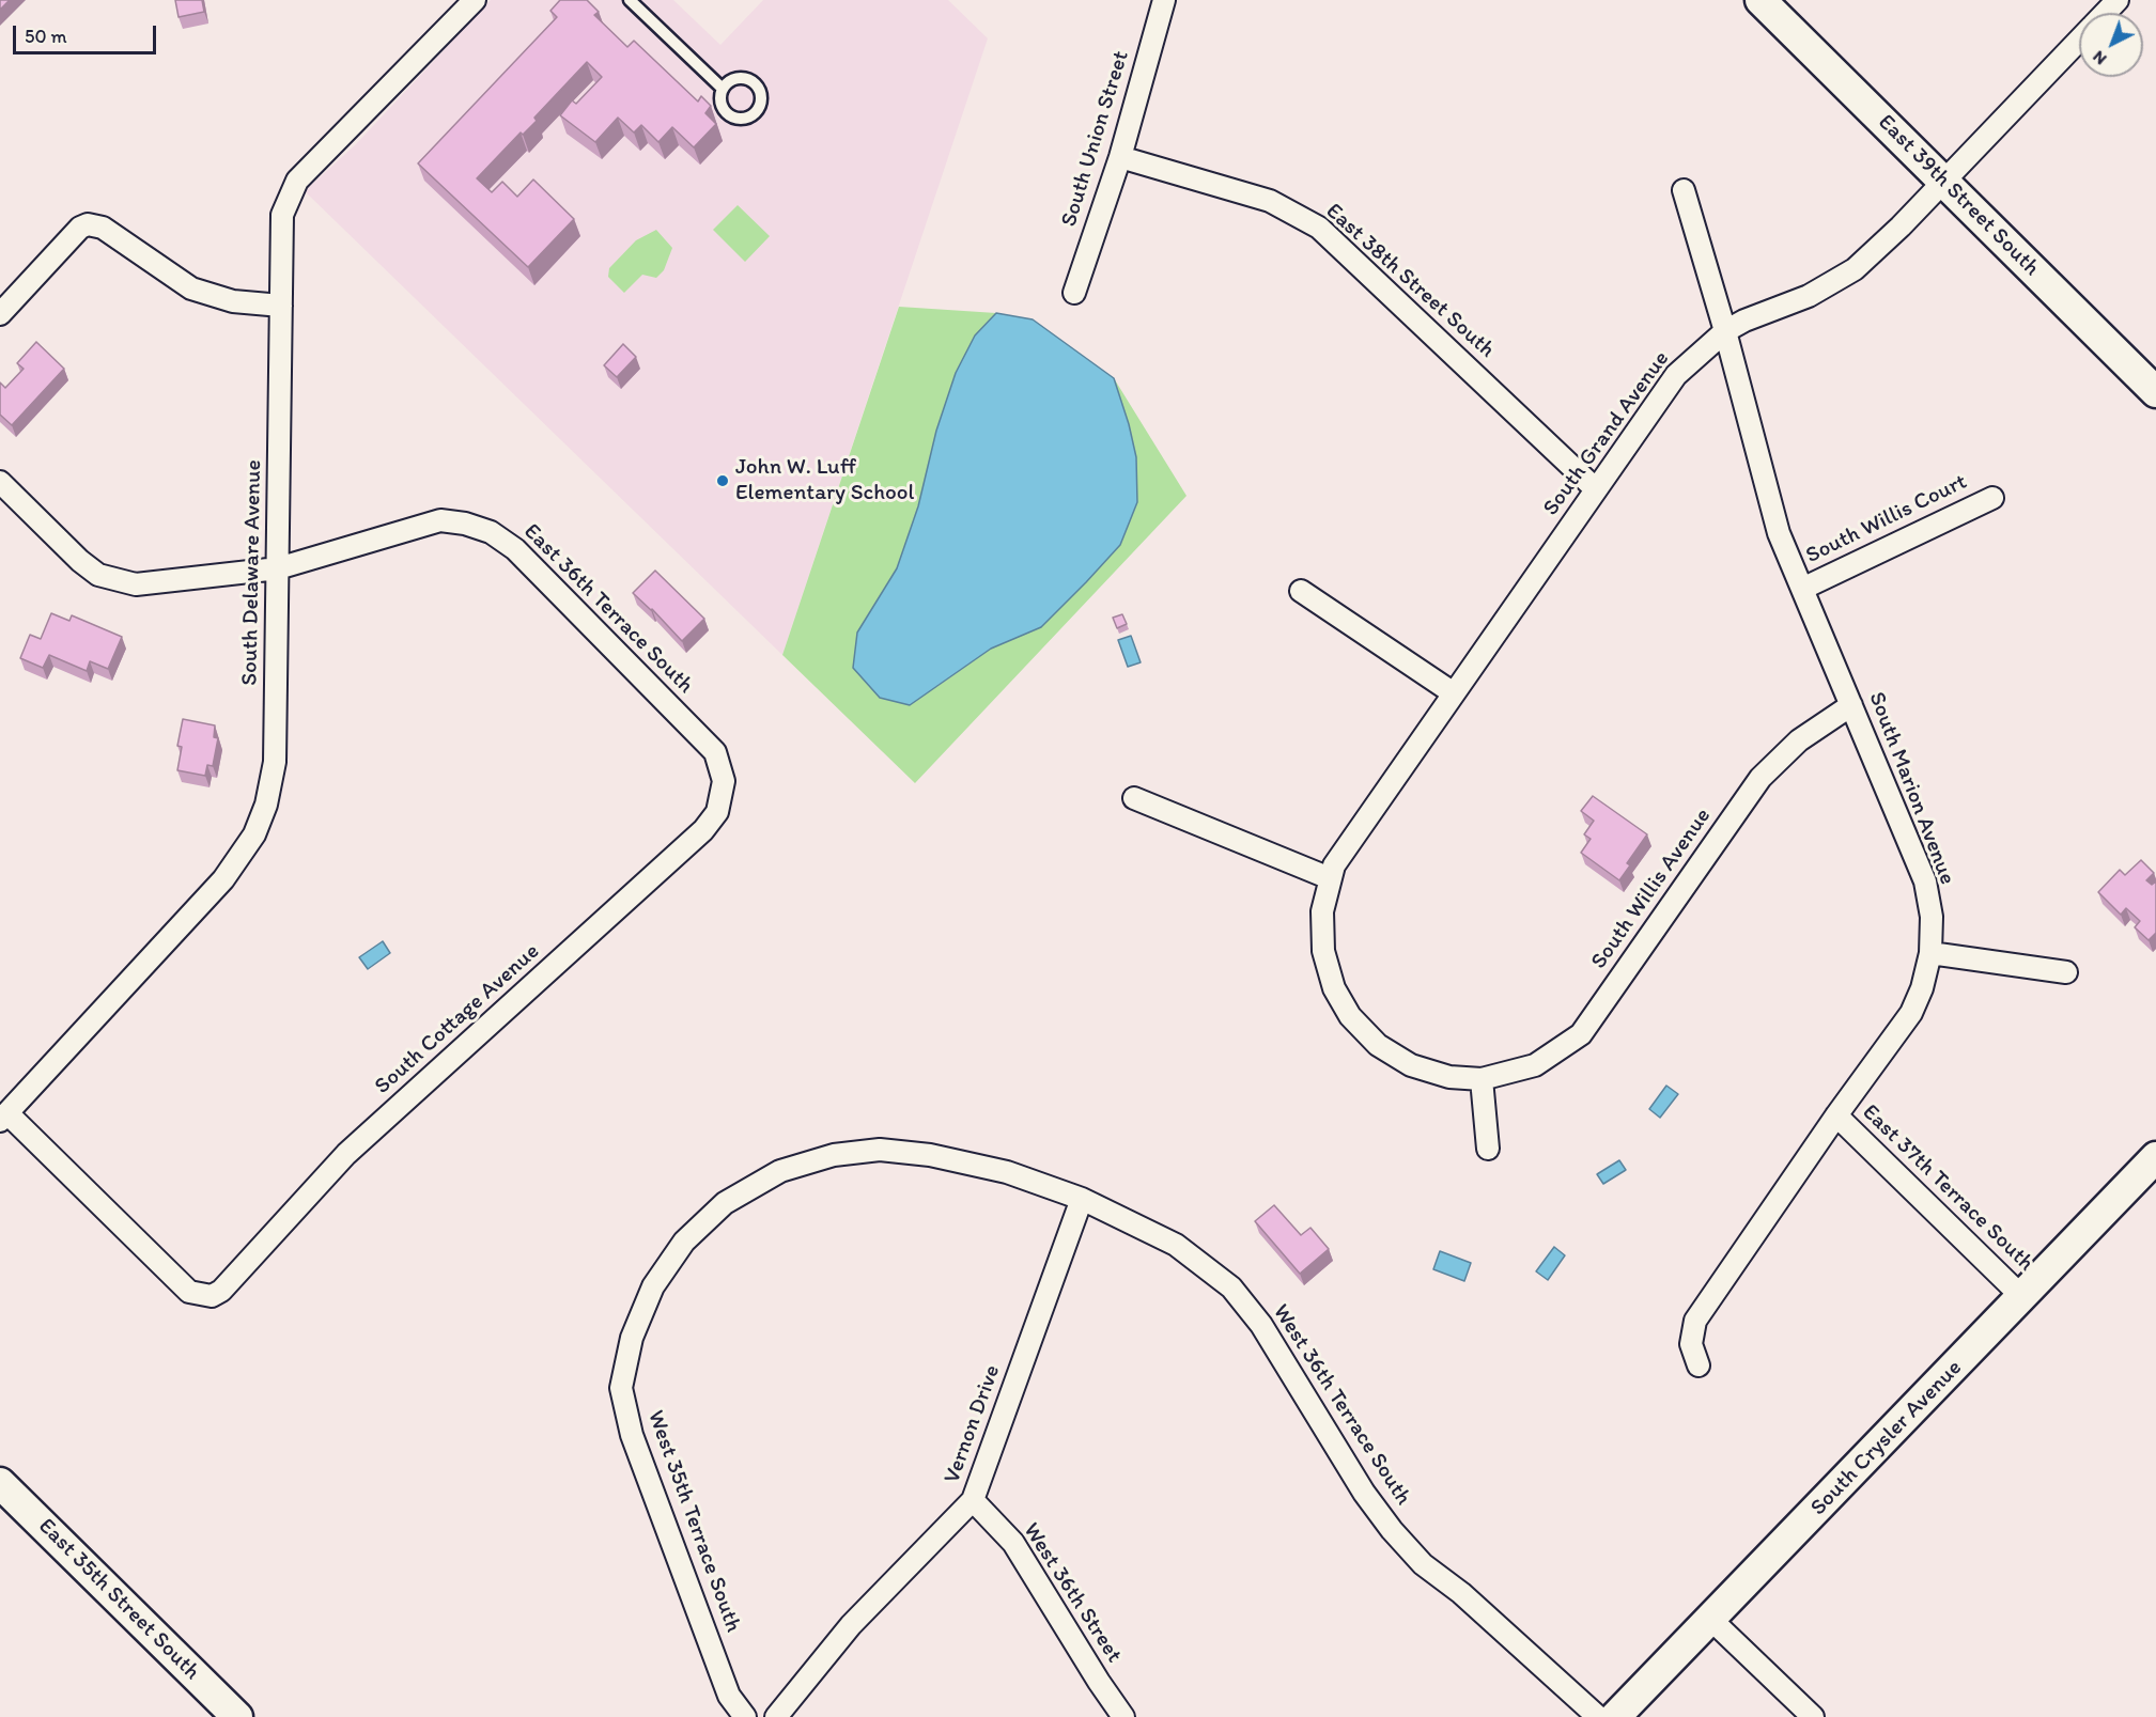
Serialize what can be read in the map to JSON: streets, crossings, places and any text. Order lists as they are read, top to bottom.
{
  "streets": {
    "main road": ["East 39th Street South", "South Crysler Avenue", "East 35th Street South"],
    "street": [
      "South Union Street",
      "East 38th Street South",
      "South Grand Avenue",
      "South Willis Court",
      "South Delaware Avenue",
      "East 36th Terrace South",
      "South Marion Avenue",
      "South Willis Avenue",
      "South Cottage Avenue",
      "East 37th Terrace South",
      "West 36th Terrace South",
      "Vernon Drive",
      "West 35th Terrace South",
      "West 36th Street"
    ]
  },
  "crossings": [
    ["South Union Street", "East 38th Street South"],
    ["East 39th Street South", "South Grand Avenue"],
    ["East 38th Street South", "South Grand Avenue"],
    ["South Grand Avenue", "South Marion Avenue"],
    ["South Grand Avenue", "South Willis Avenue"],
    ["South Willis Court", "South Marion Avenue"],
    ["South Delaware Avenue", "East 36th Terrace South"],
    ["South Delaware Avenue", "South Cottage Avenue"],
    ["East 36th Terrace South", "South Cottage Avenue"],
    ["South Marion Avenue", "South Willis Avenue"],
    ["South Marion Avenue", "East 37th Terrace South"],
    ["East 37th Terrace South", "South Crysler Avenue"],
    ["West 36th Terrace South", "Vernon Drive"],
    ["West 36th Terrace South", "West 35th Terrace South"],
    ["Vernon Drive", "West 35th Terrace South"],
    ["Vernon Drive", "West 36th Street"]
  ],
  "places": ["John W. Luff Elementary School"],
  "scale_bar": "50 m",
  "north": "bottom left"
}
